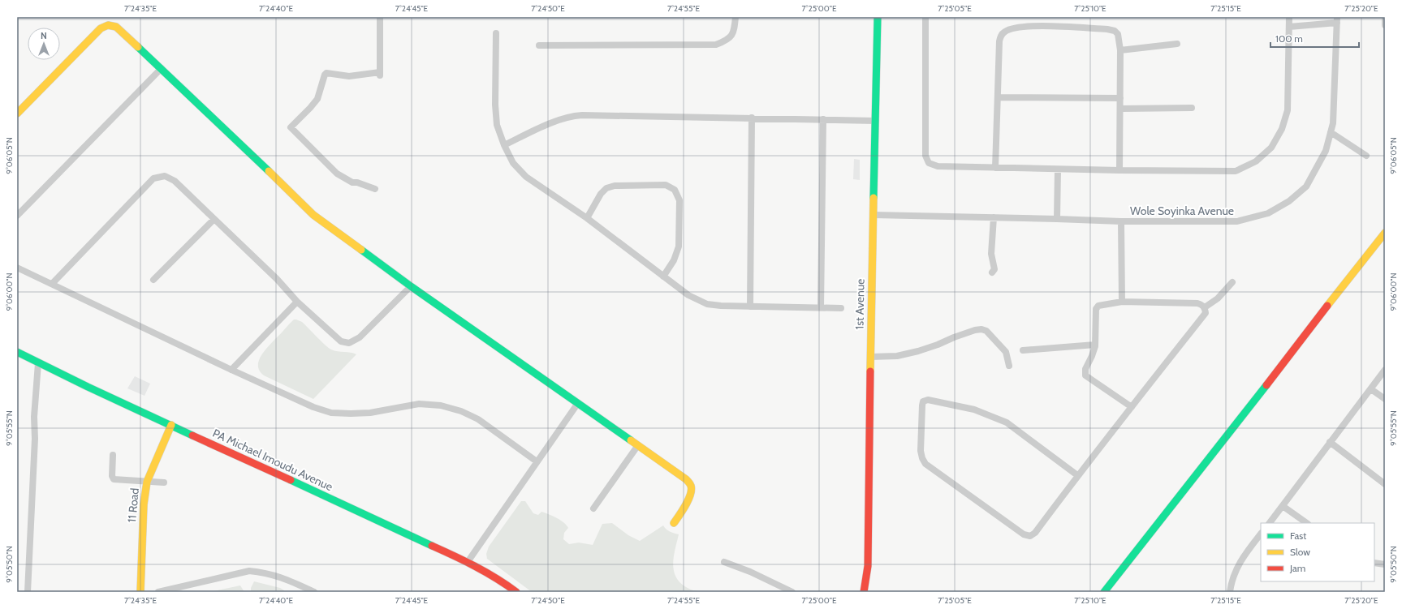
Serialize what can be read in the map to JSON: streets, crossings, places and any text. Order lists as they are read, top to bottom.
{
  "streets": {
    "street": [
      "Wole Soyinka Avenue",
      "1st Avenue",
      "PA Michael Imoudu Avenue",
      "11 Road"
    ]
  },
  "crossings": [
    ["Wole Soyinka Avenue", "1st Avenue"],
    ["PA Michael Imoudu Avenue", "11 Road"]
  ],
  "legend": ["Fast", "Slow", "Jam"],
  "scale_bar": "100 m",
  "north": "top",
  "coordinates": [
    "7°24'35\"E",
    "7°24'40\"E",
    "7°24'45\"E",
    "7°24'50\"E",
    "7°24'55\"E",
    "7°25'00\"E",
    "7°25'05\"E",
    "7°25'10\"E",
    "7°25'15\"E",
    "7°25'20\"E",
    "9°06'05\"N",
    "9°06'00\"N",
    "9°05'55\"N",
    "9°05'50\"N"
  ]
}
